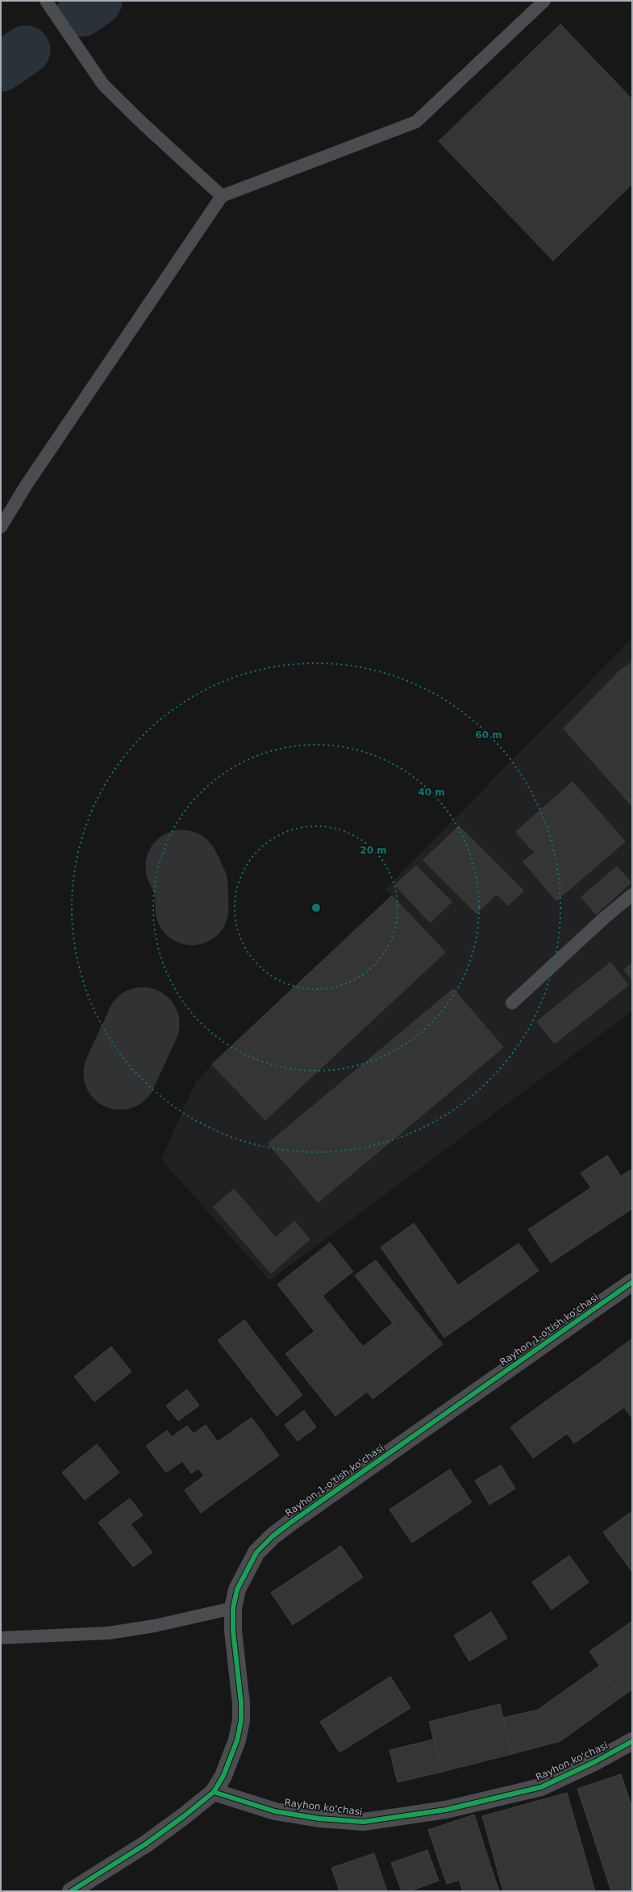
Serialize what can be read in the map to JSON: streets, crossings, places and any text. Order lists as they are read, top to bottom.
{
  "streets": {
    "street": ["Rayhon 1-o'tish ko'chasi", "Rayhon ko'chasi"]
  },
  "crossings": [
    ["Rayhon 1-o'tish ko'chasi", "Rayhon ko'chasi"]
  ],
  "rings": ["60 m", "40 m", "20 m"]
}
